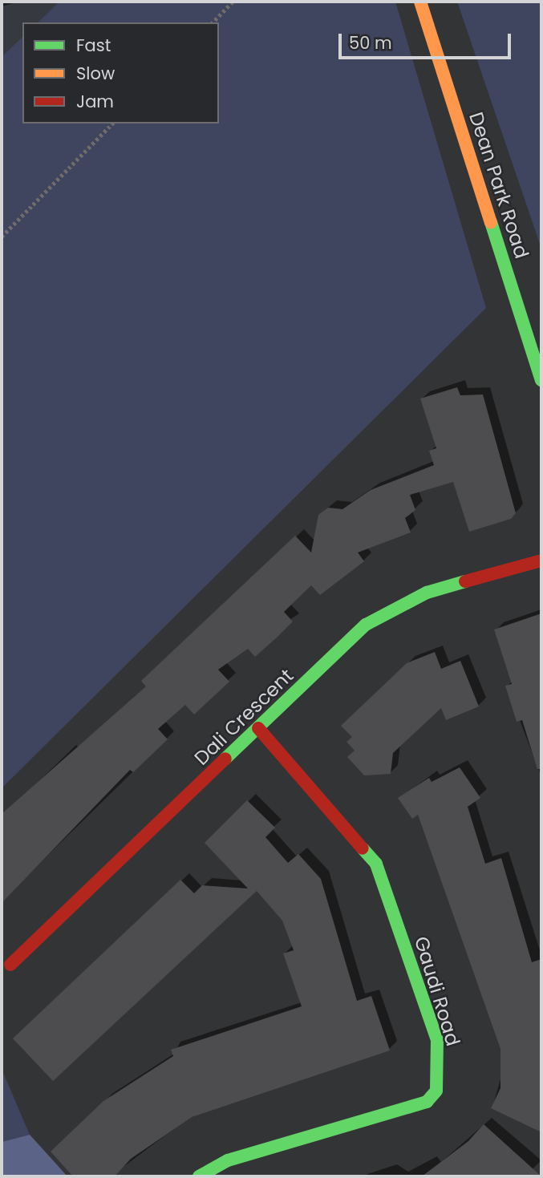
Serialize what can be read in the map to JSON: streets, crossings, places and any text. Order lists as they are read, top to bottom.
{
  "streets": {
    "street": ["Dean Park Road", "Dali Crescent", "Gaudi Road"]
  },
  "crossings": [
    ["Dali Crescent", "Gaudi Road"]
  ],
  "legend": ["Fast", "Slow", "Jam"],
  "scale_bar": "50 m"
}
